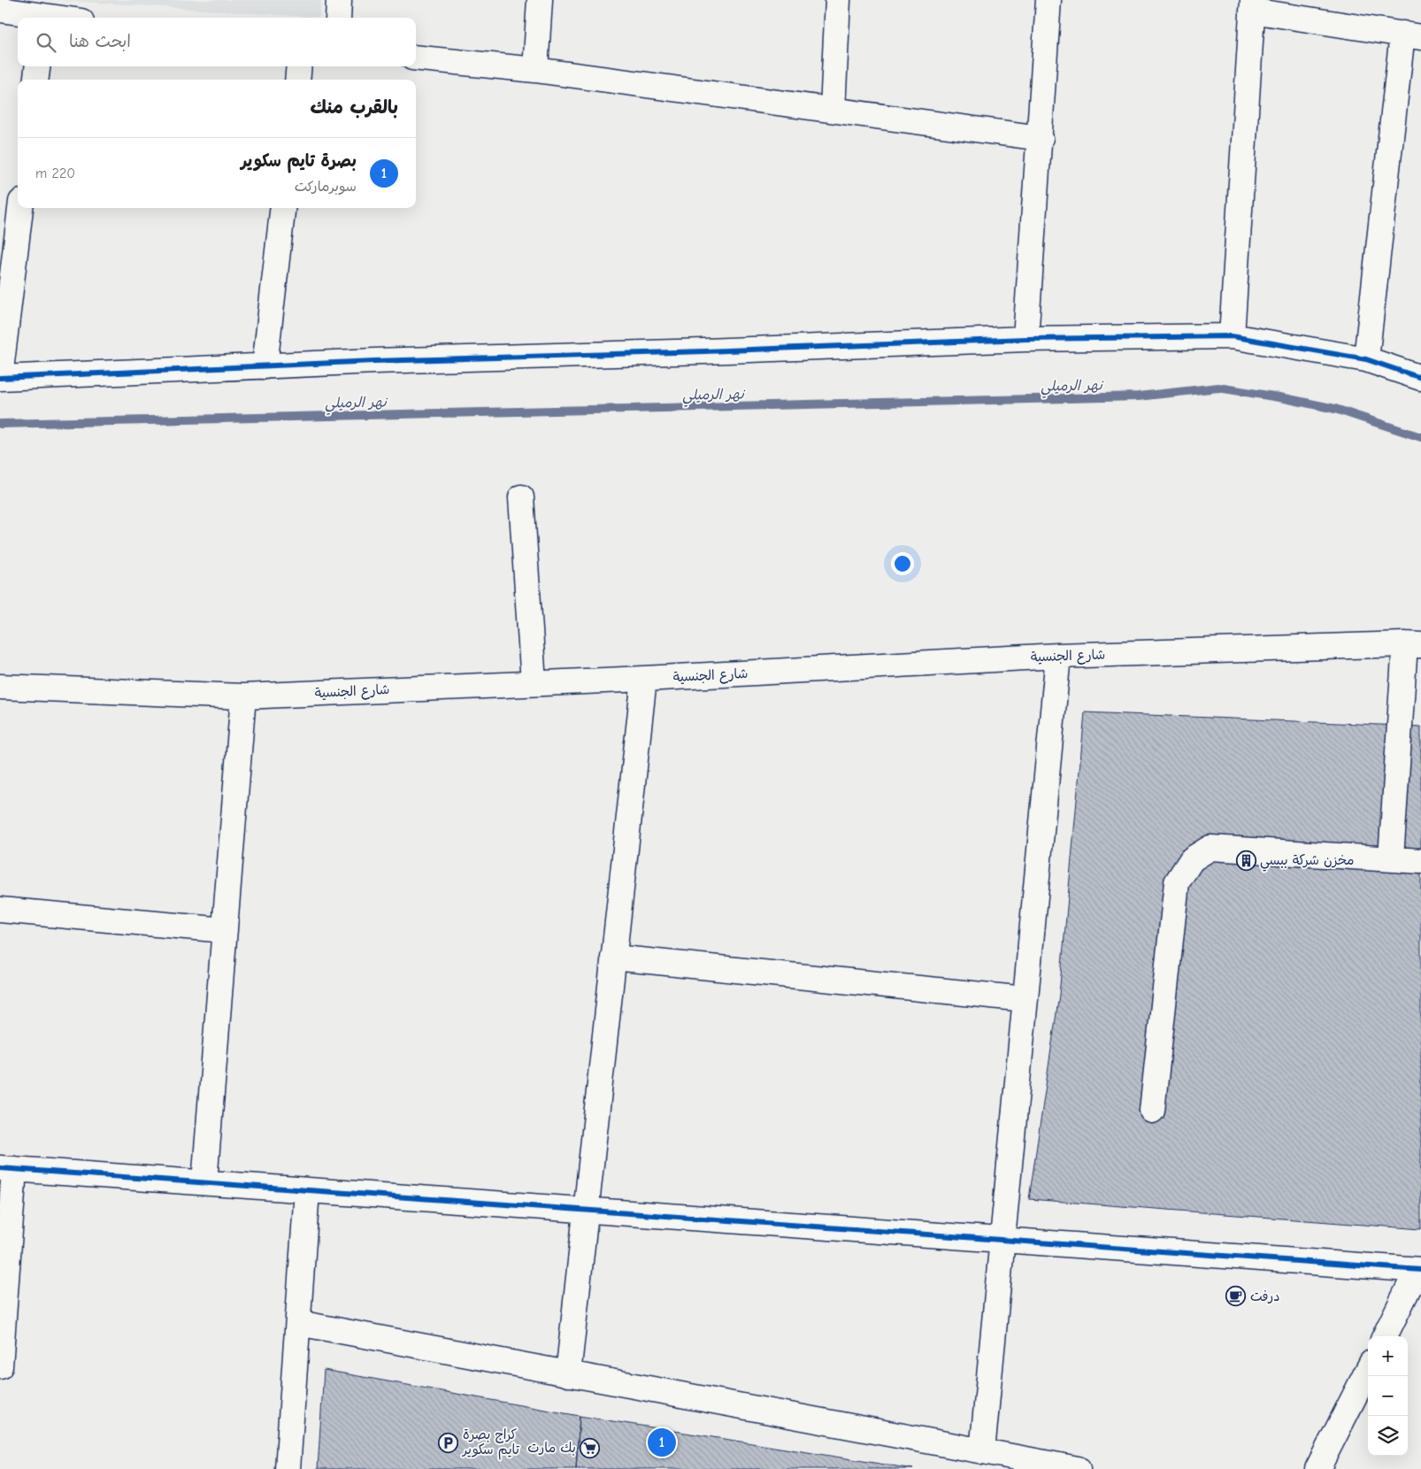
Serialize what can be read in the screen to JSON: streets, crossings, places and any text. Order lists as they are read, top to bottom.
{
  "streets": {
    "street": ["شارع الجنسية"]
  },
  "water": ["نهر الرميلي"],
  "places": {
    "building": ["مخزن شركة ببسي"],
    "cafe": ["درفت"],
    "parking": ["كراج بصرة تايم سكوير"],
    "supermarket": ["بك مارت"]
  },
  "page": {
    "search": "ابحث هنا",
    "heading": "بالقرب منك",
    "list": [
      {
        "mark": "1",
        "name": "بصرة تايم سكوير",
        "note": "سوبرماركت",
        "value": "220 m"
      }
    ],
    "map_buttons": ["+", "−"],
    "pins": "1"
  }
}
